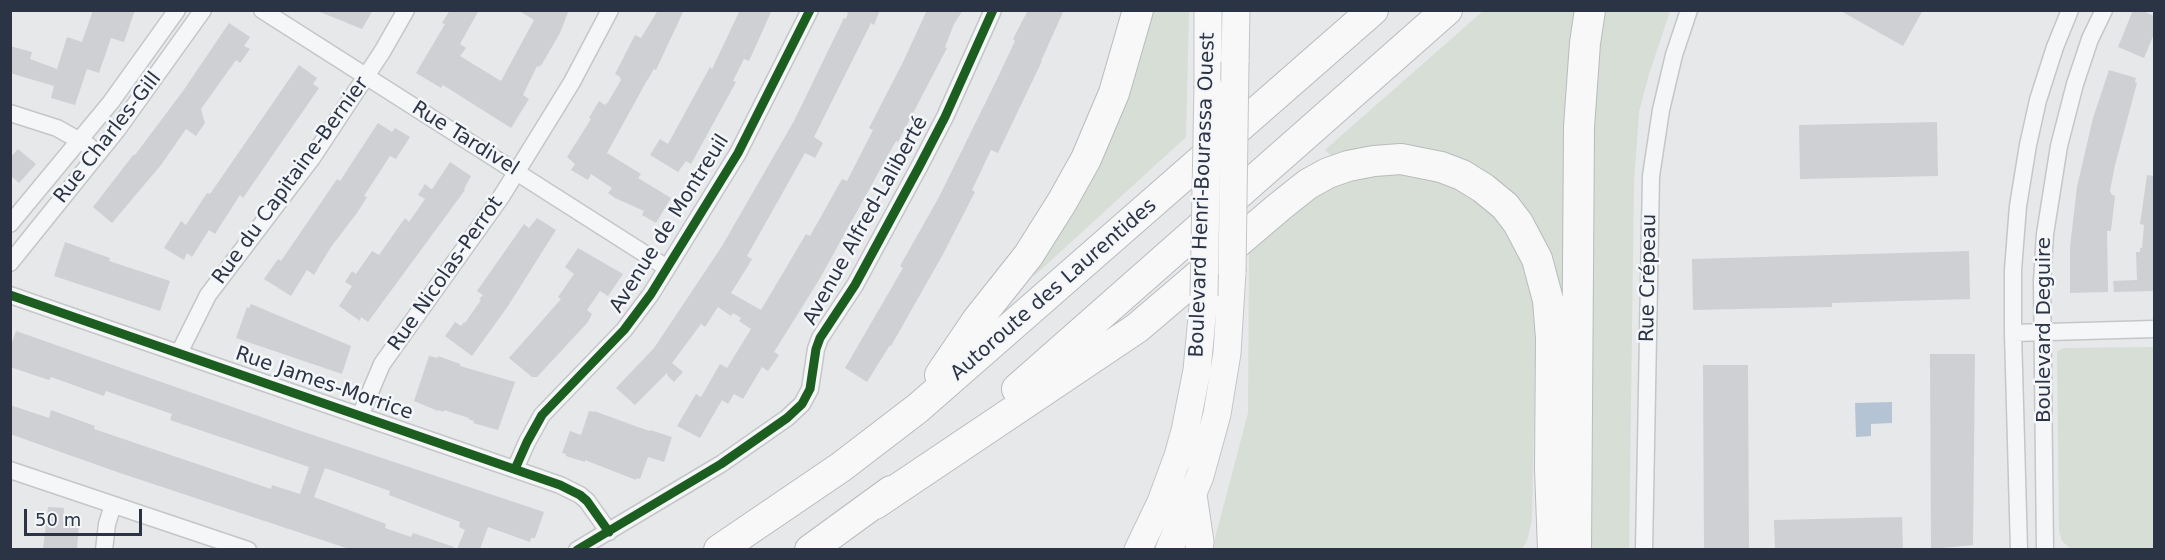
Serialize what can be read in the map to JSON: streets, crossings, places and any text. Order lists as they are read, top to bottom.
{
  "streets": {
    "highway": ["Autoroute des Laurentides"],
    "main road": ["Boulevard Henri-Bourassa Ouest"],
    "street": [
      "Rue Charles-Gill",
      "Rue Tardivel",
      "Rue du Capitaine-Bernier",
      "Avenue Alfred-Laliberté",
      "Avenue de Montreuil",
      "Rue Nicolas-Perrot",
      "Rue Crépeau",
      "Boulevard Deguire",
      "Rue James-Morrice"
    ]
  },
  "crossings": [
    ["Rue Tardivel", "Rue du Capitaine-Bernier"],
    ["Rue Tardivel", "Avenue de Montreuil"],
    ["Rue Tardivel", "Rue Nicolas-Perrot"],
    ["Rue du Capitaine-Bernier", "Rue James-Morrice"],
    ["Avenue Alfred-Laliberté", "Rue James-Morrice"],
    ["Avenue de Montreuil", "Rue James-Morrice"],
    ["Rue Nicolas-Perrot", "Rue James-Morrice"]
  ],
  "scale_bar": "50 m"
}
